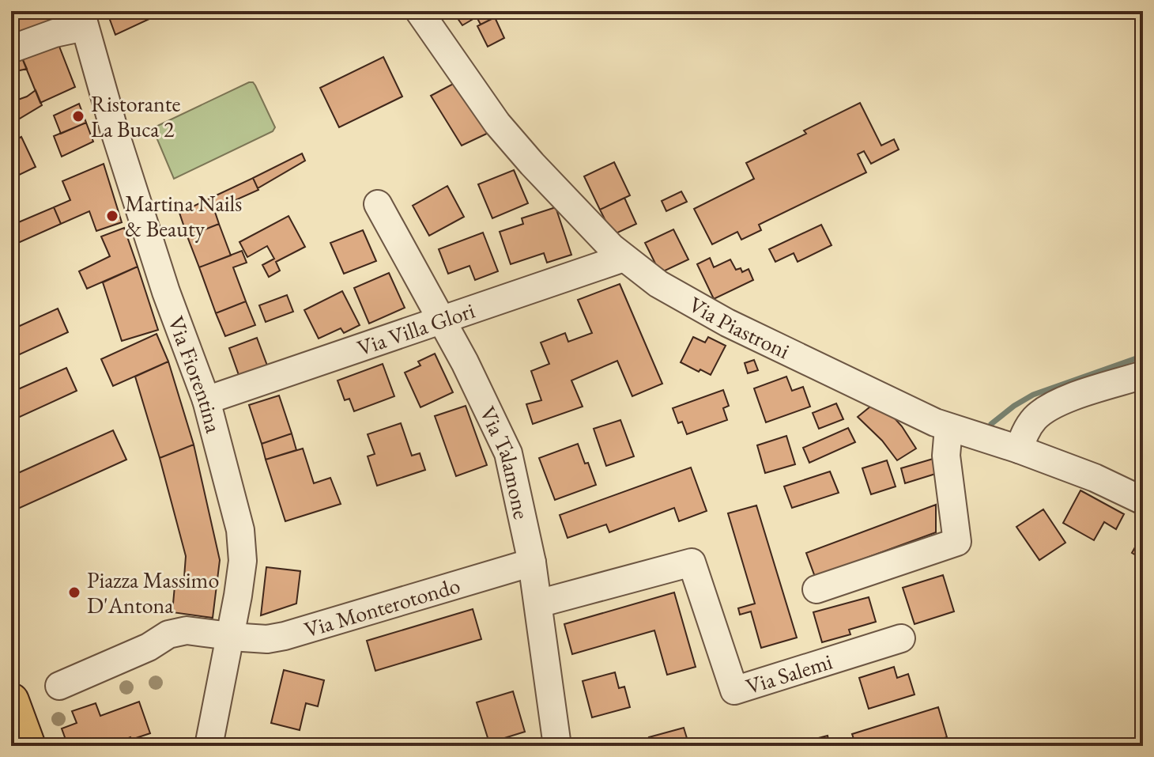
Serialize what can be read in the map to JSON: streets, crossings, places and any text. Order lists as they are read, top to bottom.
{
  "streets": {
    "street": [
      "Via Piastroni",
      "Via Villa Glori",
      "Via Fiorentina",
      "Via Talamone",
      "Via Monterotondo",
      "Via Salemi"
    ]
  },
  "crossings": [
    ["Via Piastroni", "Via Villa Glori"],
    ["Via Villa Glori", "Via Fiorentina"],
    ["Via Villa Glori", "Via Talamone"],
    ["Via Fiorentina", "Via Monterotondo"],
    ["Via Talamone", "Via Monterotondo"],
    ["Via Talamone", "Via Salemi"]
  ],
  "places": ["Ristorante La Buca 2", "Martina Nails & Beauty", "Piazza Massimo D'Antona"]
}
